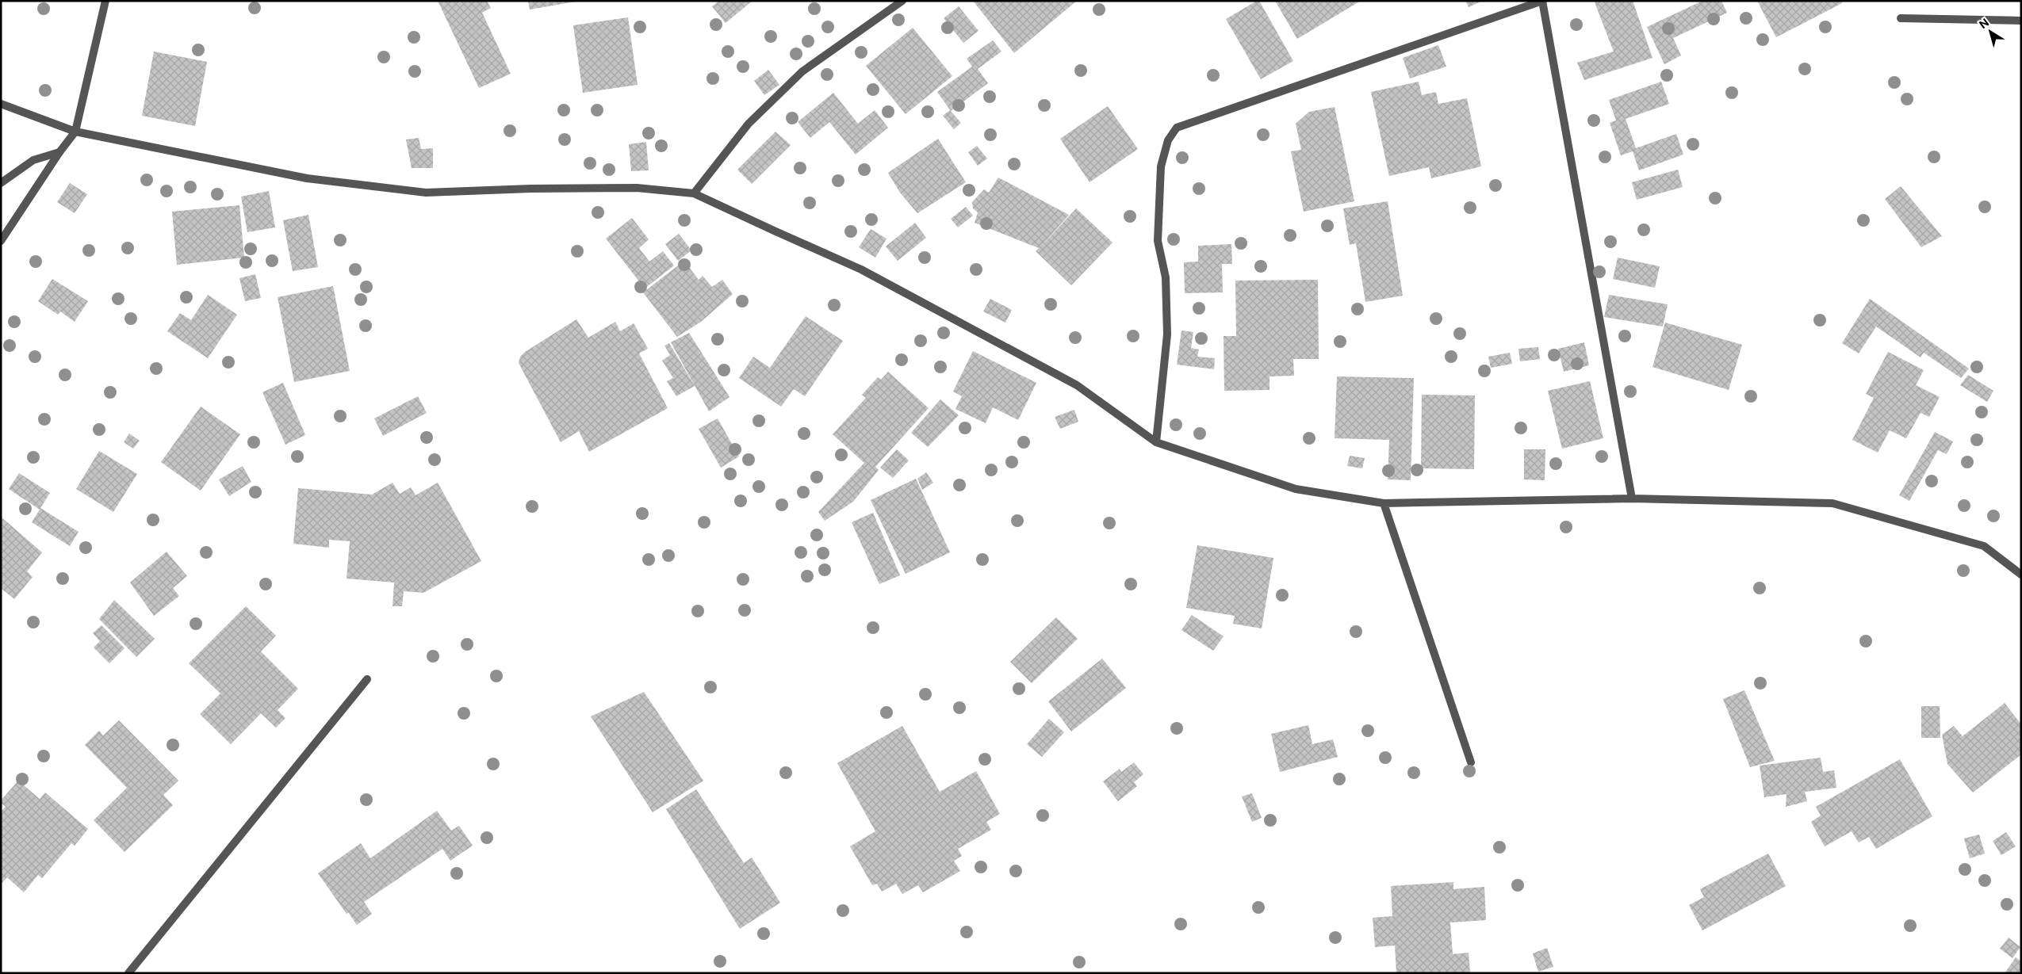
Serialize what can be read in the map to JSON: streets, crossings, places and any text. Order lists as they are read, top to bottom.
{
  "north": "top left"
}
